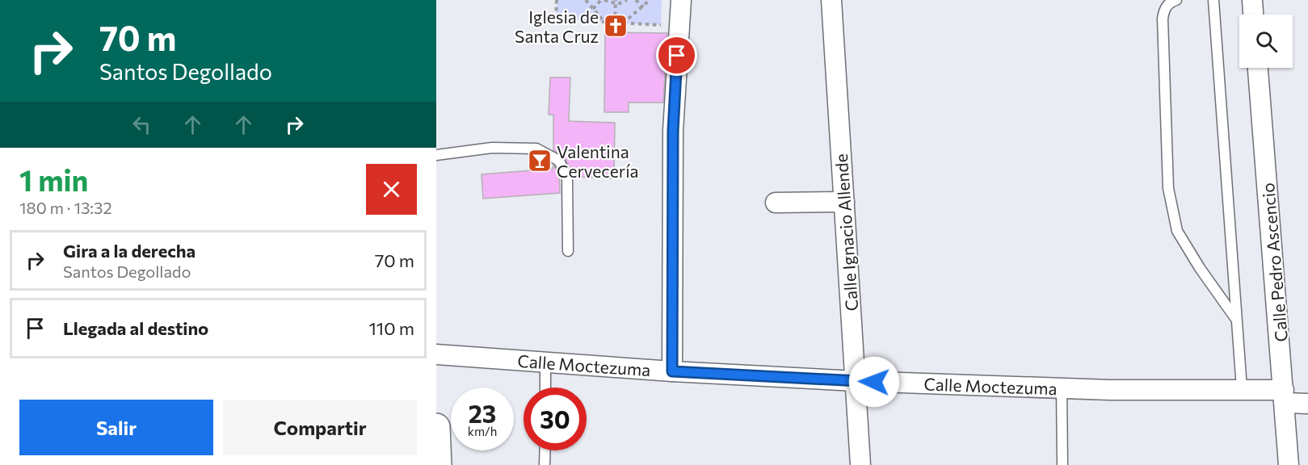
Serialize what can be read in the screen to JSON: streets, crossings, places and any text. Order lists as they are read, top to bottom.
{
  "streets": {
    "street": ["Calle Ignacio Allende", "Calle Pedro Ascencio", "Calle Moctezuma"]
  },
  "crossings": [
    ["Calle Ignacio Allende", "Calle Moctezuma"],
    ["Calle Pedro Ascencio", "Calle Moctezuma"]
  ],
  "places": {
    "church": ["Iglesia de Santa Cruz"],
    "bar": ["Valentina Cervecería"]
  },
  "page": {
    "turn": ["70 m", "Santos Degollado"],
    "heading": ["1 min", "180 m · 13:32"],
    "list": [
      {
        "name": "Gira a la derecha",
        "note": "Santos Degollado",
        "value": "70 m"
      },
      {
        "name": "Llegada al destino",
        "value": "110 m"
      }
    ],
    "speed": "23 km/h",
    "limit": "30",
    "buttons": ["Salir", "Compartir"]
  }
}
